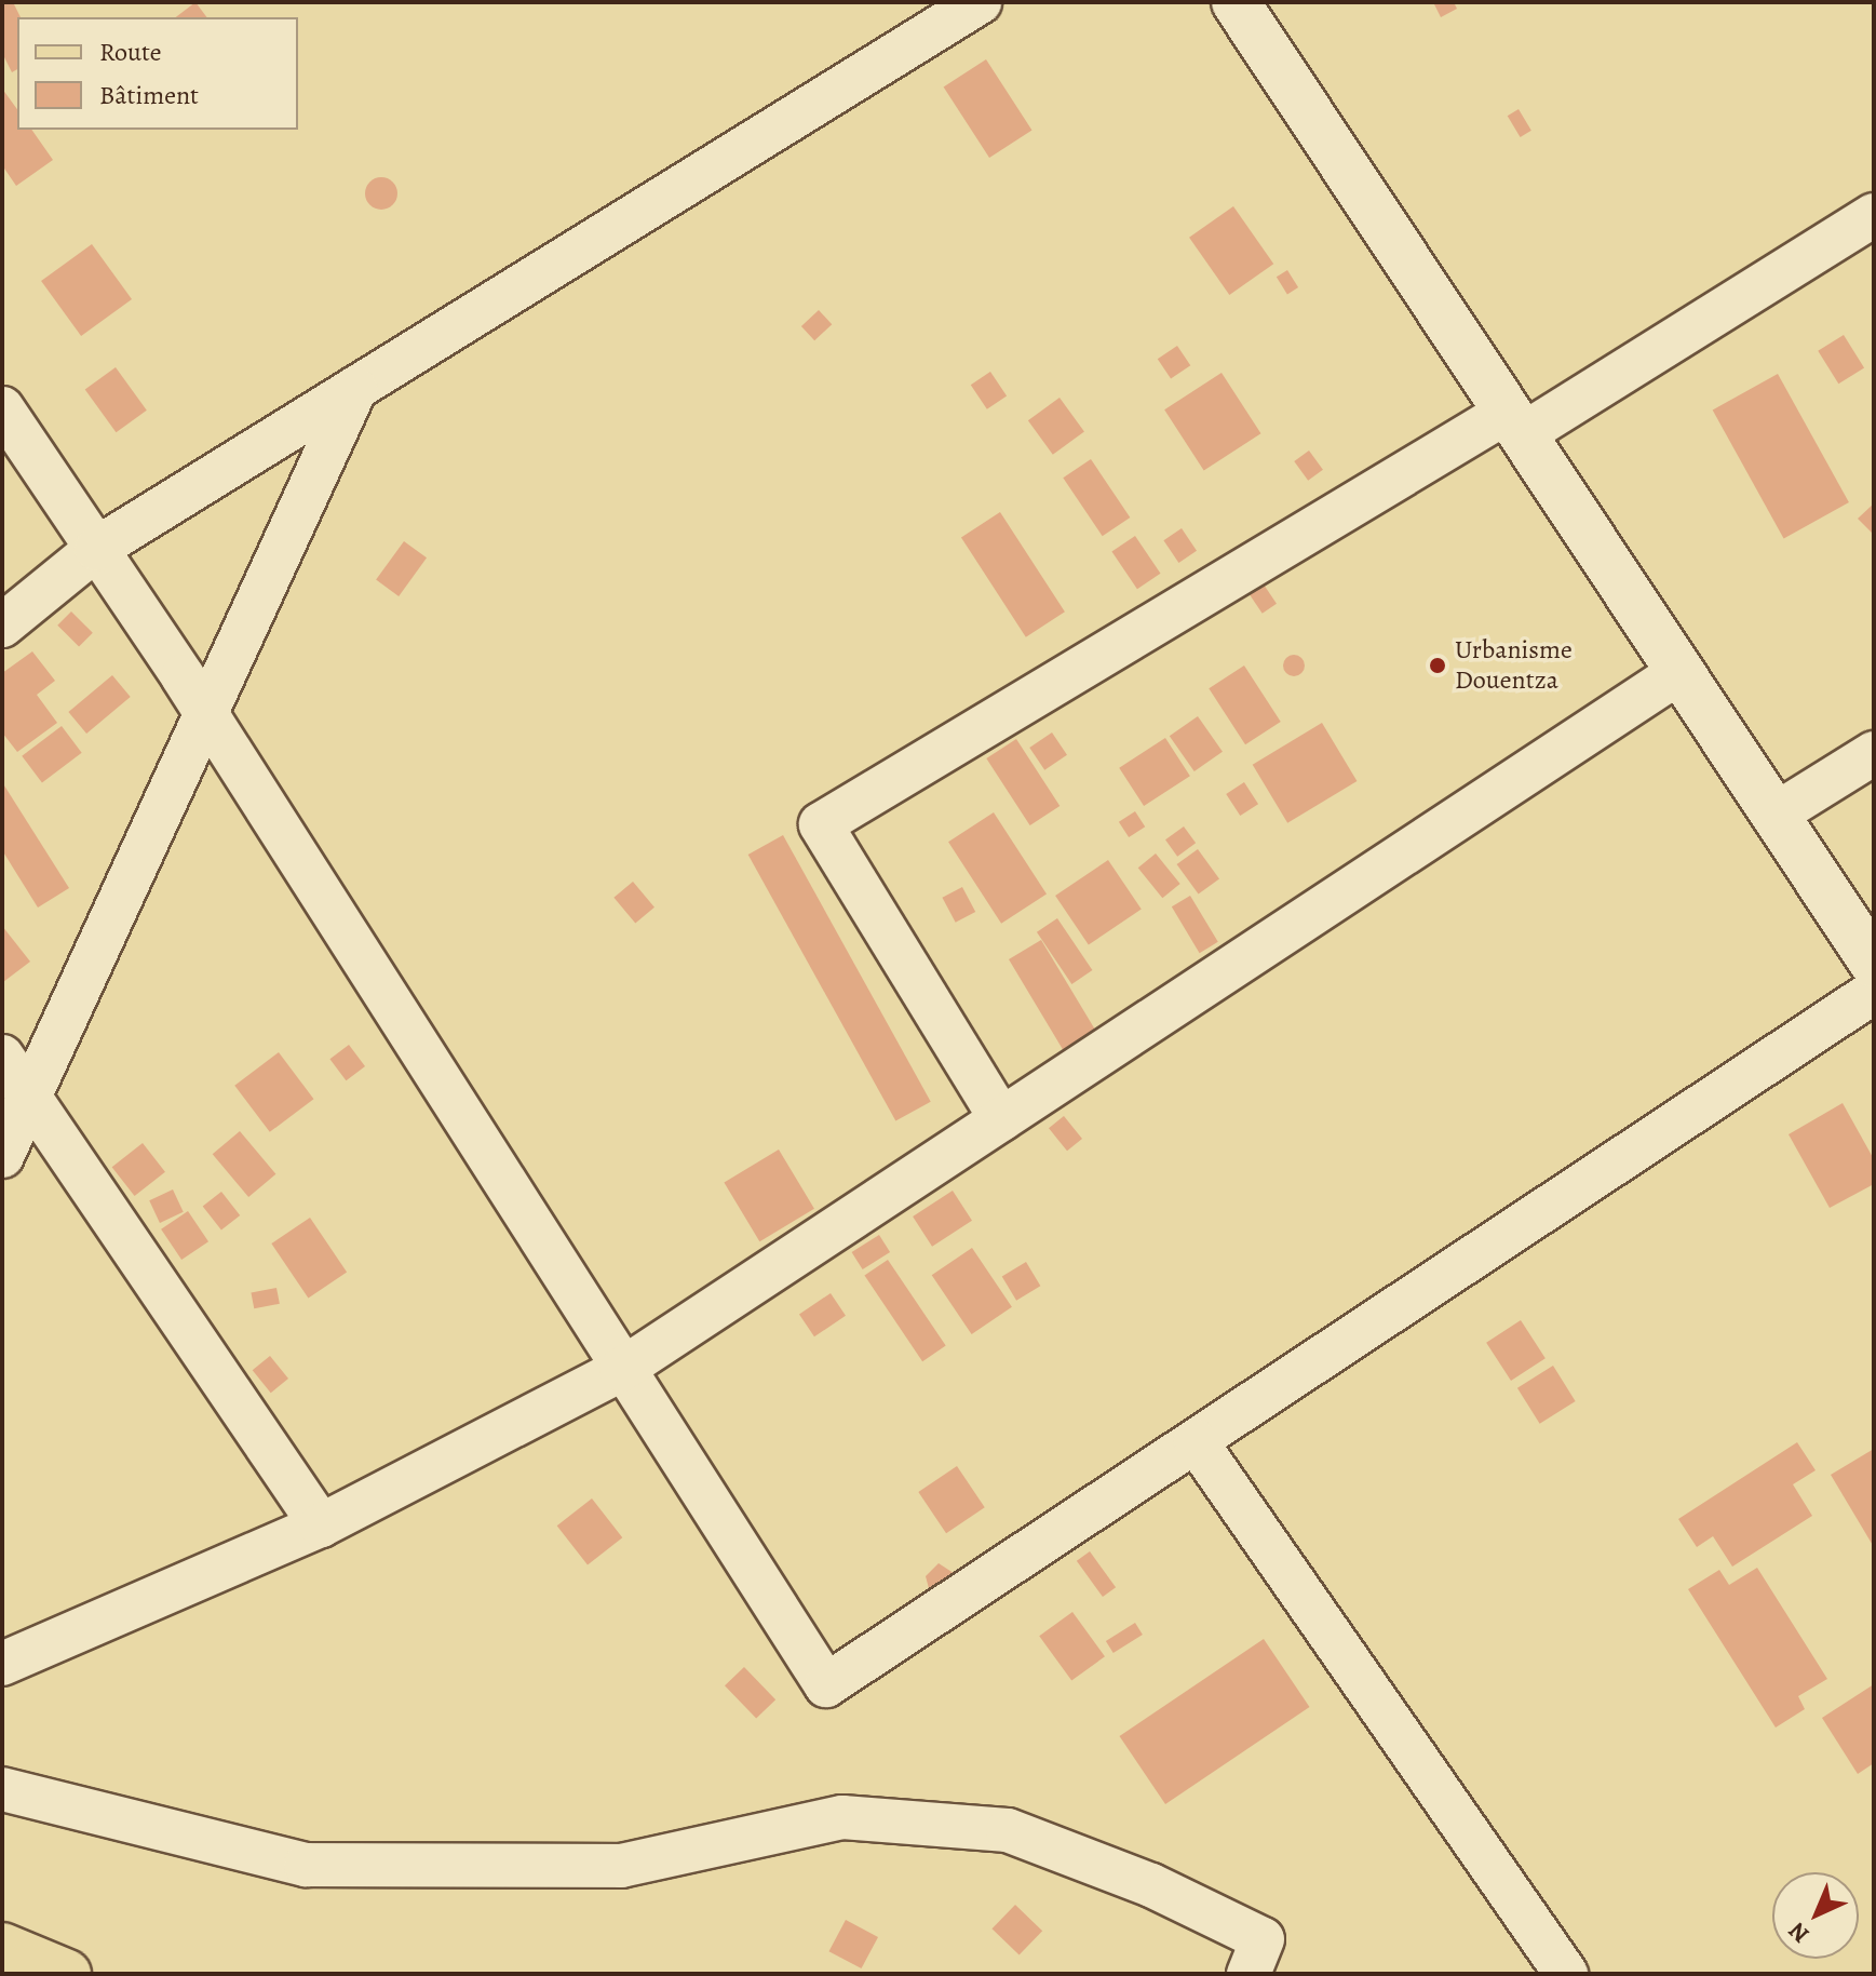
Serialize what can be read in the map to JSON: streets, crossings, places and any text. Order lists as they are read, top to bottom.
{
  "places": ["Urbanisme Douentza"],
  "legend": ["Route", "Bâtiment"],
  "north": "bottom left"
}
